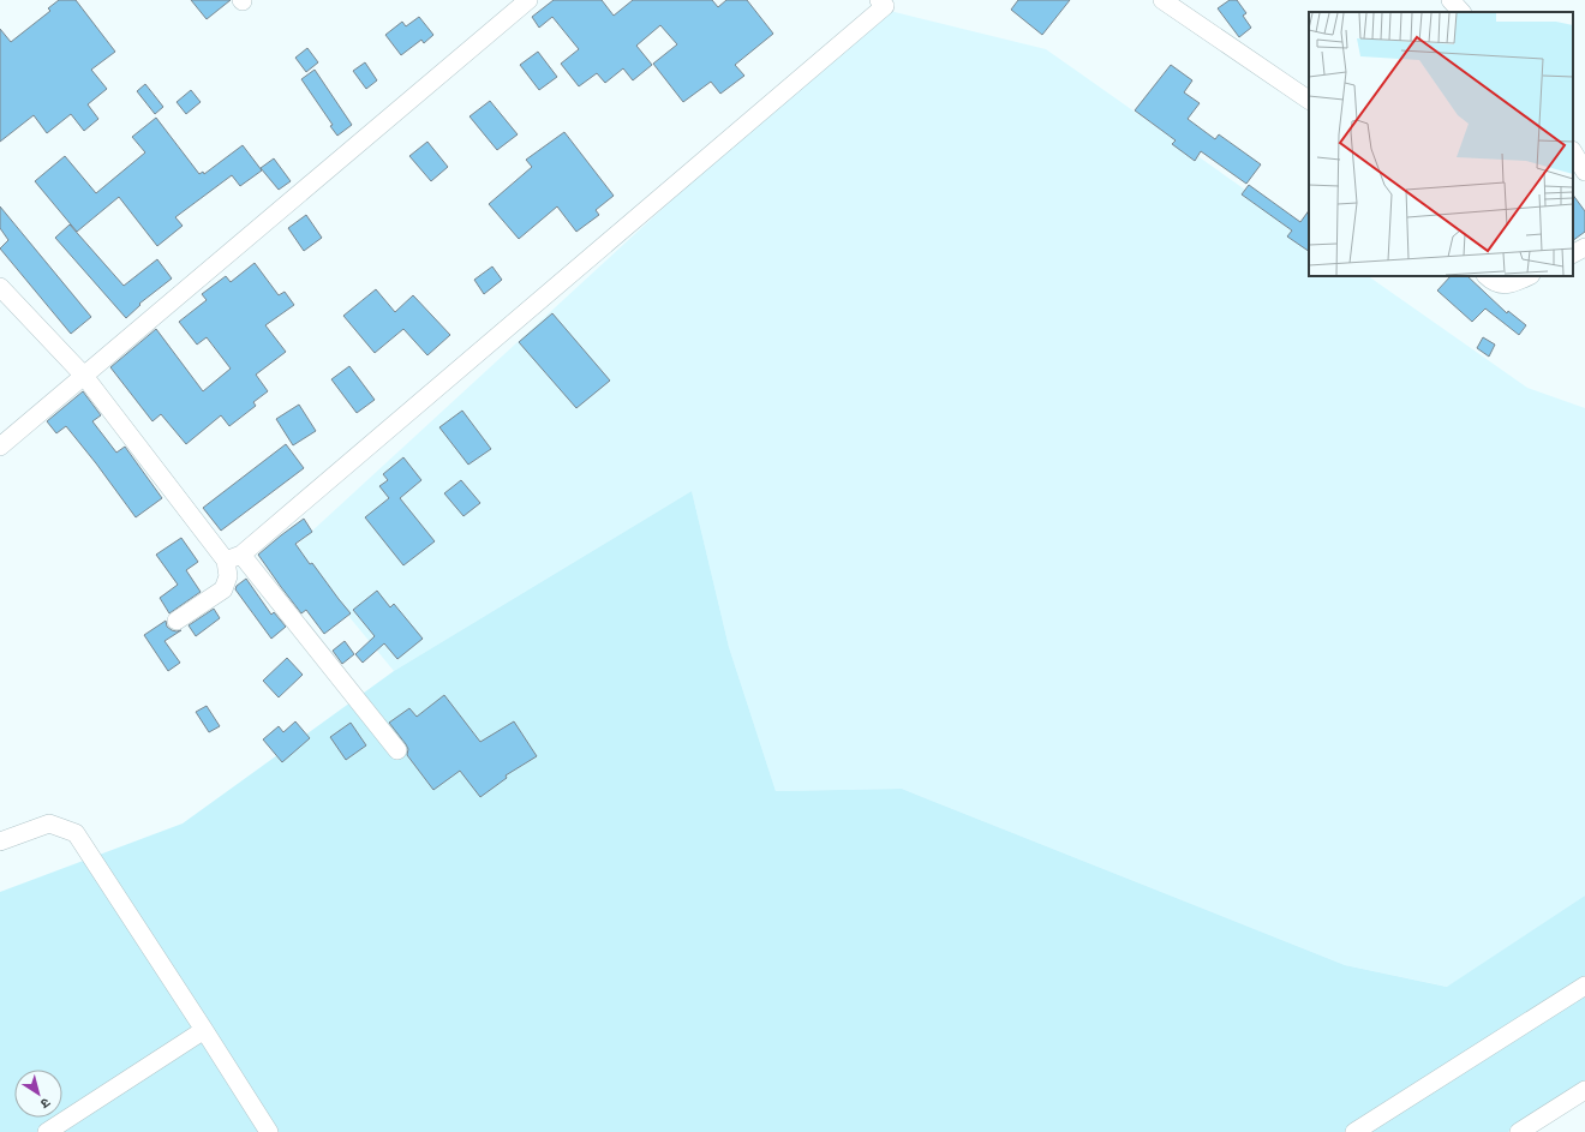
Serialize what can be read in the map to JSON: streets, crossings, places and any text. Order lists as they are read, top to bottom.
{
  "north": "bottom right"
}
